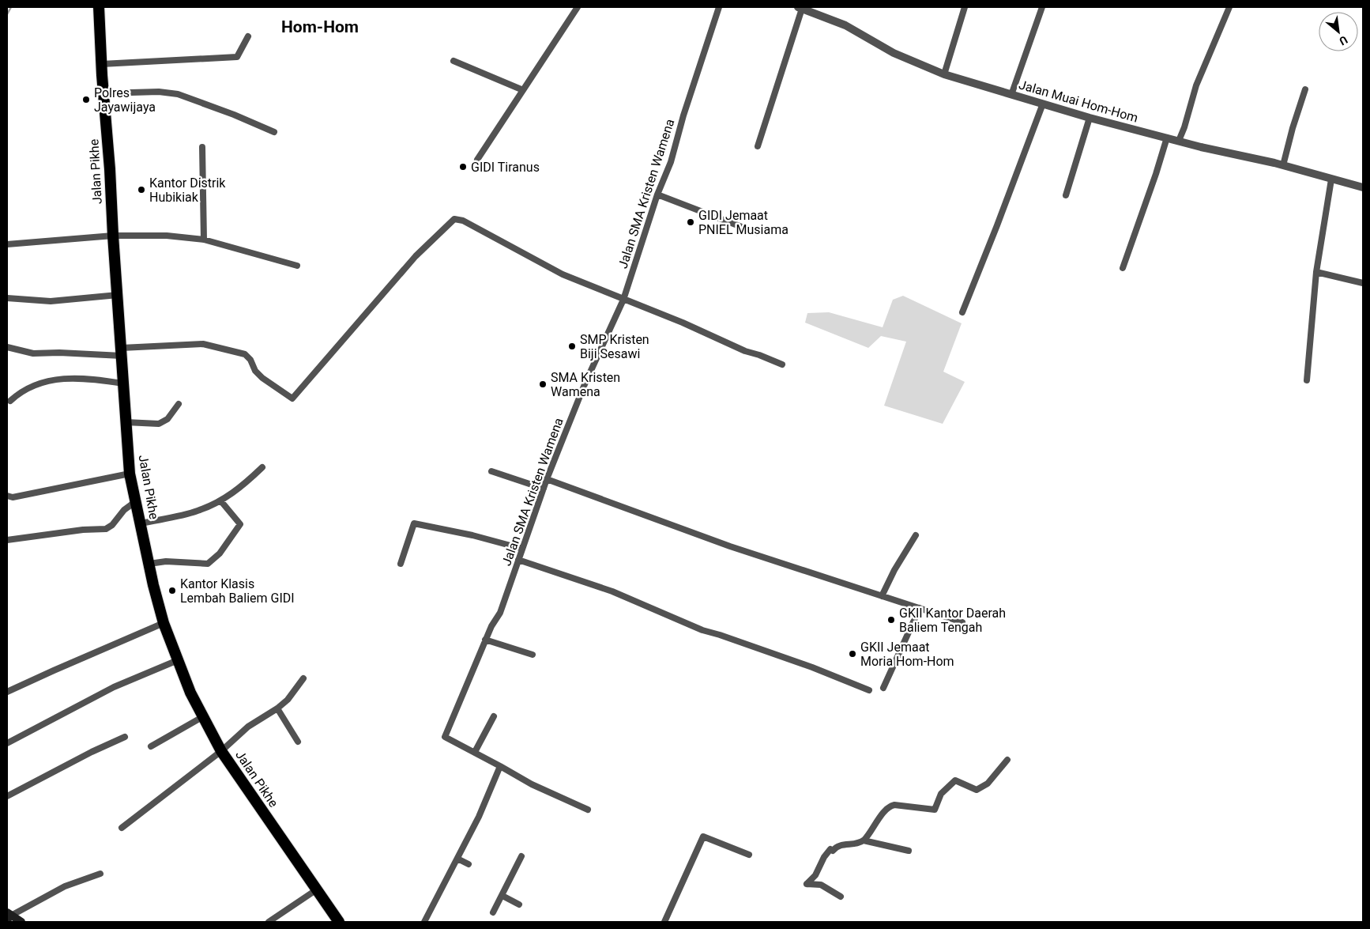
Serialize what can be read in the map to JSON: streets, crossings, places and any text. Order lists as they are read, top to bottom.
{
  "streets": {
    "highway": ["Jalan Pikhe"],
    "street": ["Jalan Muai Hom-Hom", "Jalan SMA Kristen Wamena"]
  },
  "districts": ["Hom-Hom"],
  "places": [
    "Polres Jayawijaya",
    "GIDI Tiranus",
    "Kantor Distrik Hubikiak",
    "GIDI Jemaat PNIEL Musiama",
    "SMP Kristen Biji Sesawi",
    "SMA Kristen Wamena",
    "Kantor Klasis Lembah Baliem GIDI",
    "GKII Kantor Daerah Baliem Tengah",
    "GKII Jemaat Moria Hom-Hom"
  ],
  "north": "bottom right"
}
